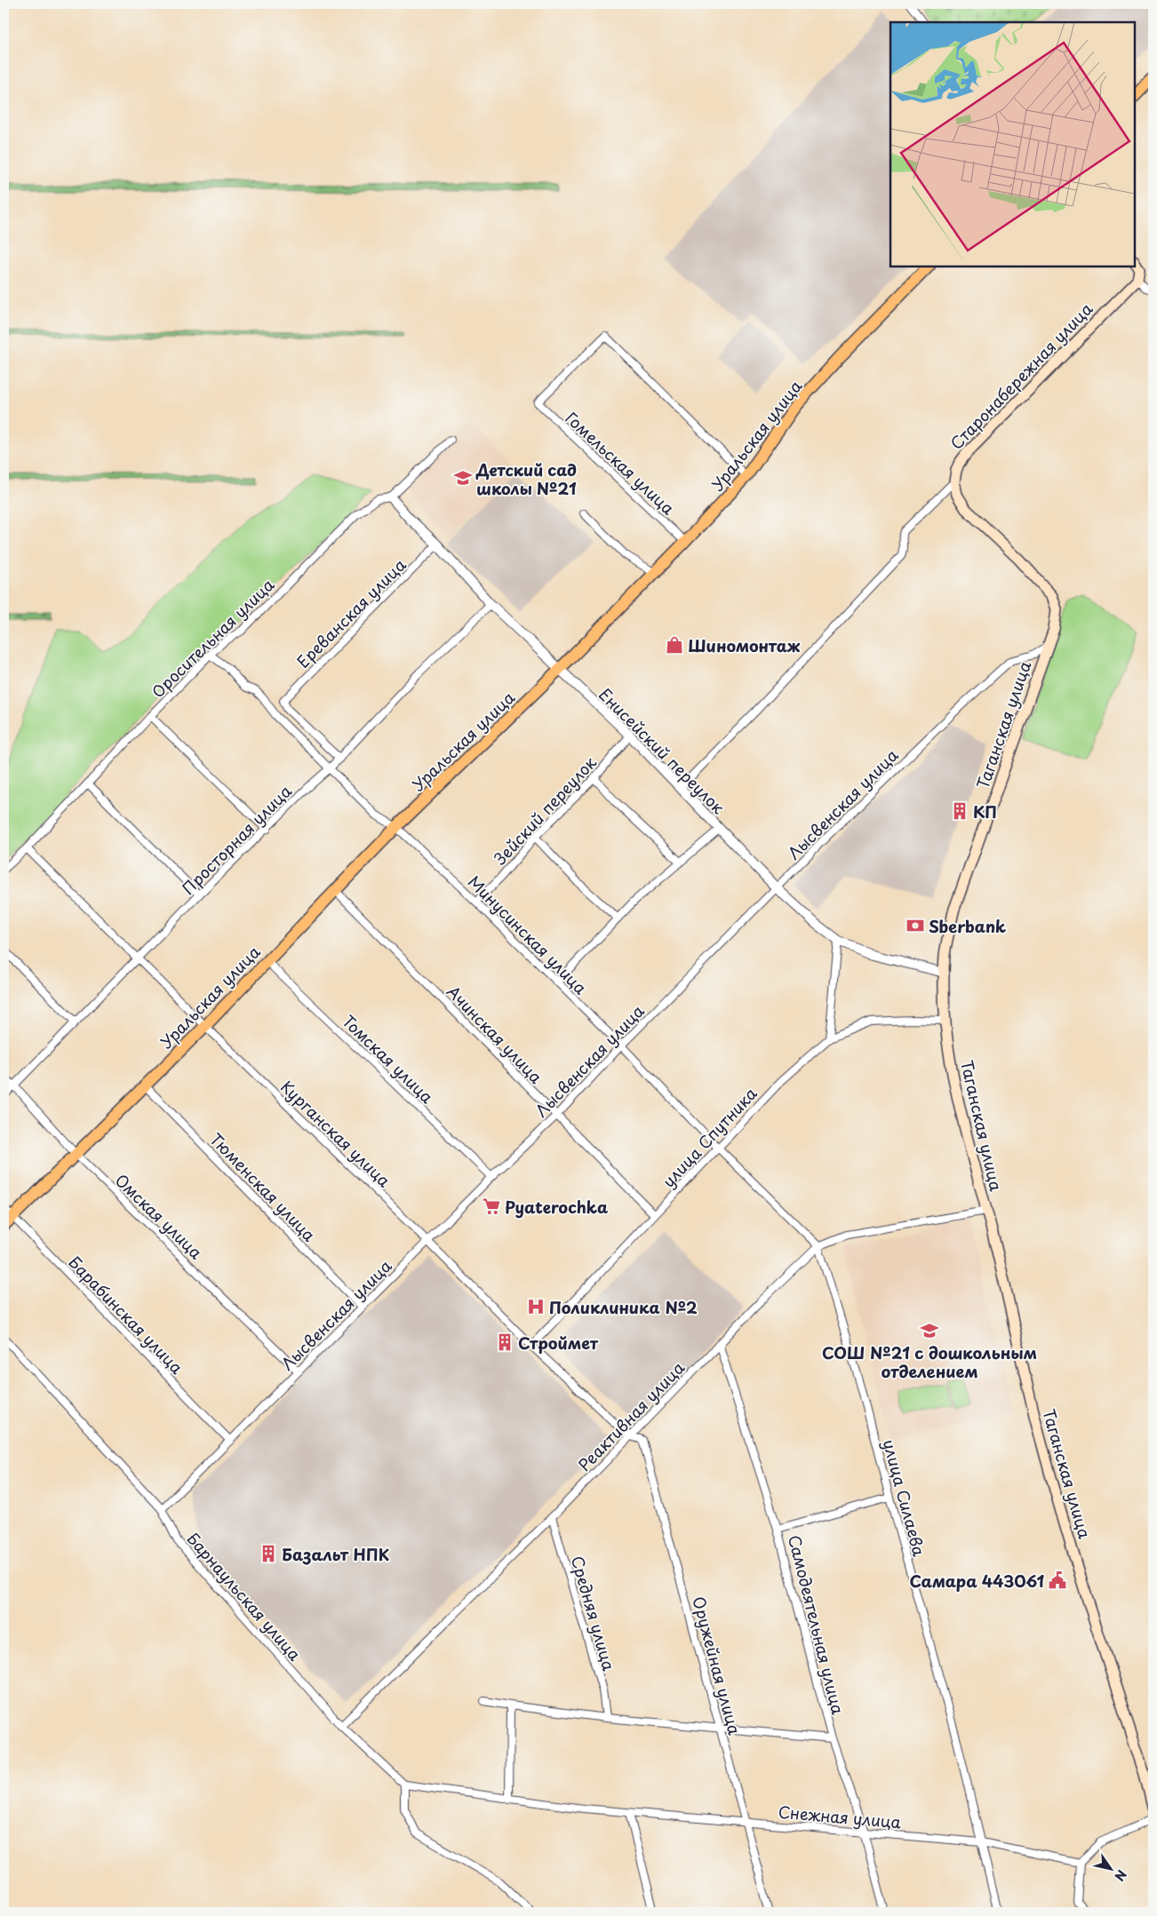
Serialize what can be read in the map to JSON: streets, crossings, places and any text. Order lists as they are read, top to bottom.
{
  "streets": {
    "main road": ["Старонабережная улица", "Уральская улица", "Таганская улица"],
    "street": [
      "Гомельская улица",
      "Ереванская улица",
      "Оросительная улица",
      "Енисейский переулок",
      "Лысвенская улица",
      "Зейский переулок",
      "Просторная улица",
      "Минусинская улица",
      "Ачинская улица",
      "Томская улица",
      "Курганская улица",
      "улица Спутника",
      "Тюменская улица",
      "Омская улица",
      "Барабинская улица",
      "Реактивная улица",
      "улица Силаева",
      "Барнаульская улица",
      "Средняя улица",
      "Самодеятельная улица",
      "Оружейная улица",
      "Снежная улица"
    ]
  },
  "crossings": [
    ["Старонабережная улица", "Таганская улица"],
    ["Старонабережная улица", "Енисейский переулок"],
    ["Уральская улица", "Гомельская улица"],
    ["Уральская улица", "Енисейский переулок"],
    ["Уральская улица", "Минусинская улица"],
    ["Уральская улица", "Ачинская улица"],
    ["Уральская улица", "Томская улица"],
    ["Уральская улица", "Курганская улица"],
    ["Уральская улица", "Тюменская улица"],
    ["Уральская улица", "Омская улица"],
    ["Уральская улица", "Барабинская улица"],
    ["Ереванская улица", "Енисейский переулок"],
    ["Ереванская улица", "Просторная улица"],
    ["Оросительная улица", "Енисейский переулок"],
    ["Оросительная улица", "Минусинская улица"],
    ["Оросительная улица", "Курганская улица"],
    ["Таганская улица", "Енисейский переулок"],
    ["Таганская улица", "Лысвенская улица"],
    ["Таганская улица", "улица Спутника"],
    ["Таганская улица", "Реактивная улица"],
    ["Енисейский переулок", "Лысвенская улица"],
    ["Енисейский переулок", "Зейский переулок"],
    ["Енисейский переулок", "Просторная улица"],
    ["Лысвенская улица", "Минусинская улица"],
    ["Лысвенская улица", "Ачинская улица"],
    ["Лысвенская улица", "Томская улица"],
    ["Лысвенская улица", "Курганская улица"],
    ["Лысвенская улица", "Тюменская улица"],
    ["Лысвенская улица", "Омская улица"],
    ["Лысвенская улица", "Барабинская улица"],
    ["Лысвенская улица", "Барнаульская улица"],
    ["Зейский переулок", "Минусинская улица"],
    ["Просторная улица", "Минусинская улица"],
    ["Просторная улица", "Курганская улица"],
    ["Просторная улица", "Омская улица"],
    ["Минусинская улица", "улица Спутника"],
    ["Минусинская улица", "Реактивная улица"],
    ["Минусинская улица", "улица Силаева"],
    ["Ачинская улица", "улица Спутника"],
    ["Курганская улица", "улица Спутника"],
    ["Курганская улица", "Реактивная улица"],
    ["Курганская улица", "Оружейная улица"],
    ["Реактивная улица", "улица Силаева"],
    ["Реактивная улица", "Барнаульская улица"],
    ["Реактивная улица", "Средняя улица"],
    ["Реактивная улица", "Самодеятельная улица"],
    ["Реактивная улица", "Оружейная улица"],
    ["улица Силаева", "Снежная улица"],
    ["Барнаульская улица", "Снежная улица"],
    ["Самодеятельная улица", "Снежная улица"],
    ["Оружейная улица", "Снежная улица"]
  ],
  "places": {
    "school or university": ["Детский сад школы №21", "СОШ №21 с дошкольным отделением"],
    "shop": ["Шиномонтаж"],
    "building": ["КП", "Строймет", "Базальт НПК"],
    "bank": ["Sberbank"],
    "supermarket": ["Pyaterochka"],
    "hospital": ["Поликлиника №2"],
    "public building": ["Самара 443061"]
  },
  "north": "bottom right"
}
